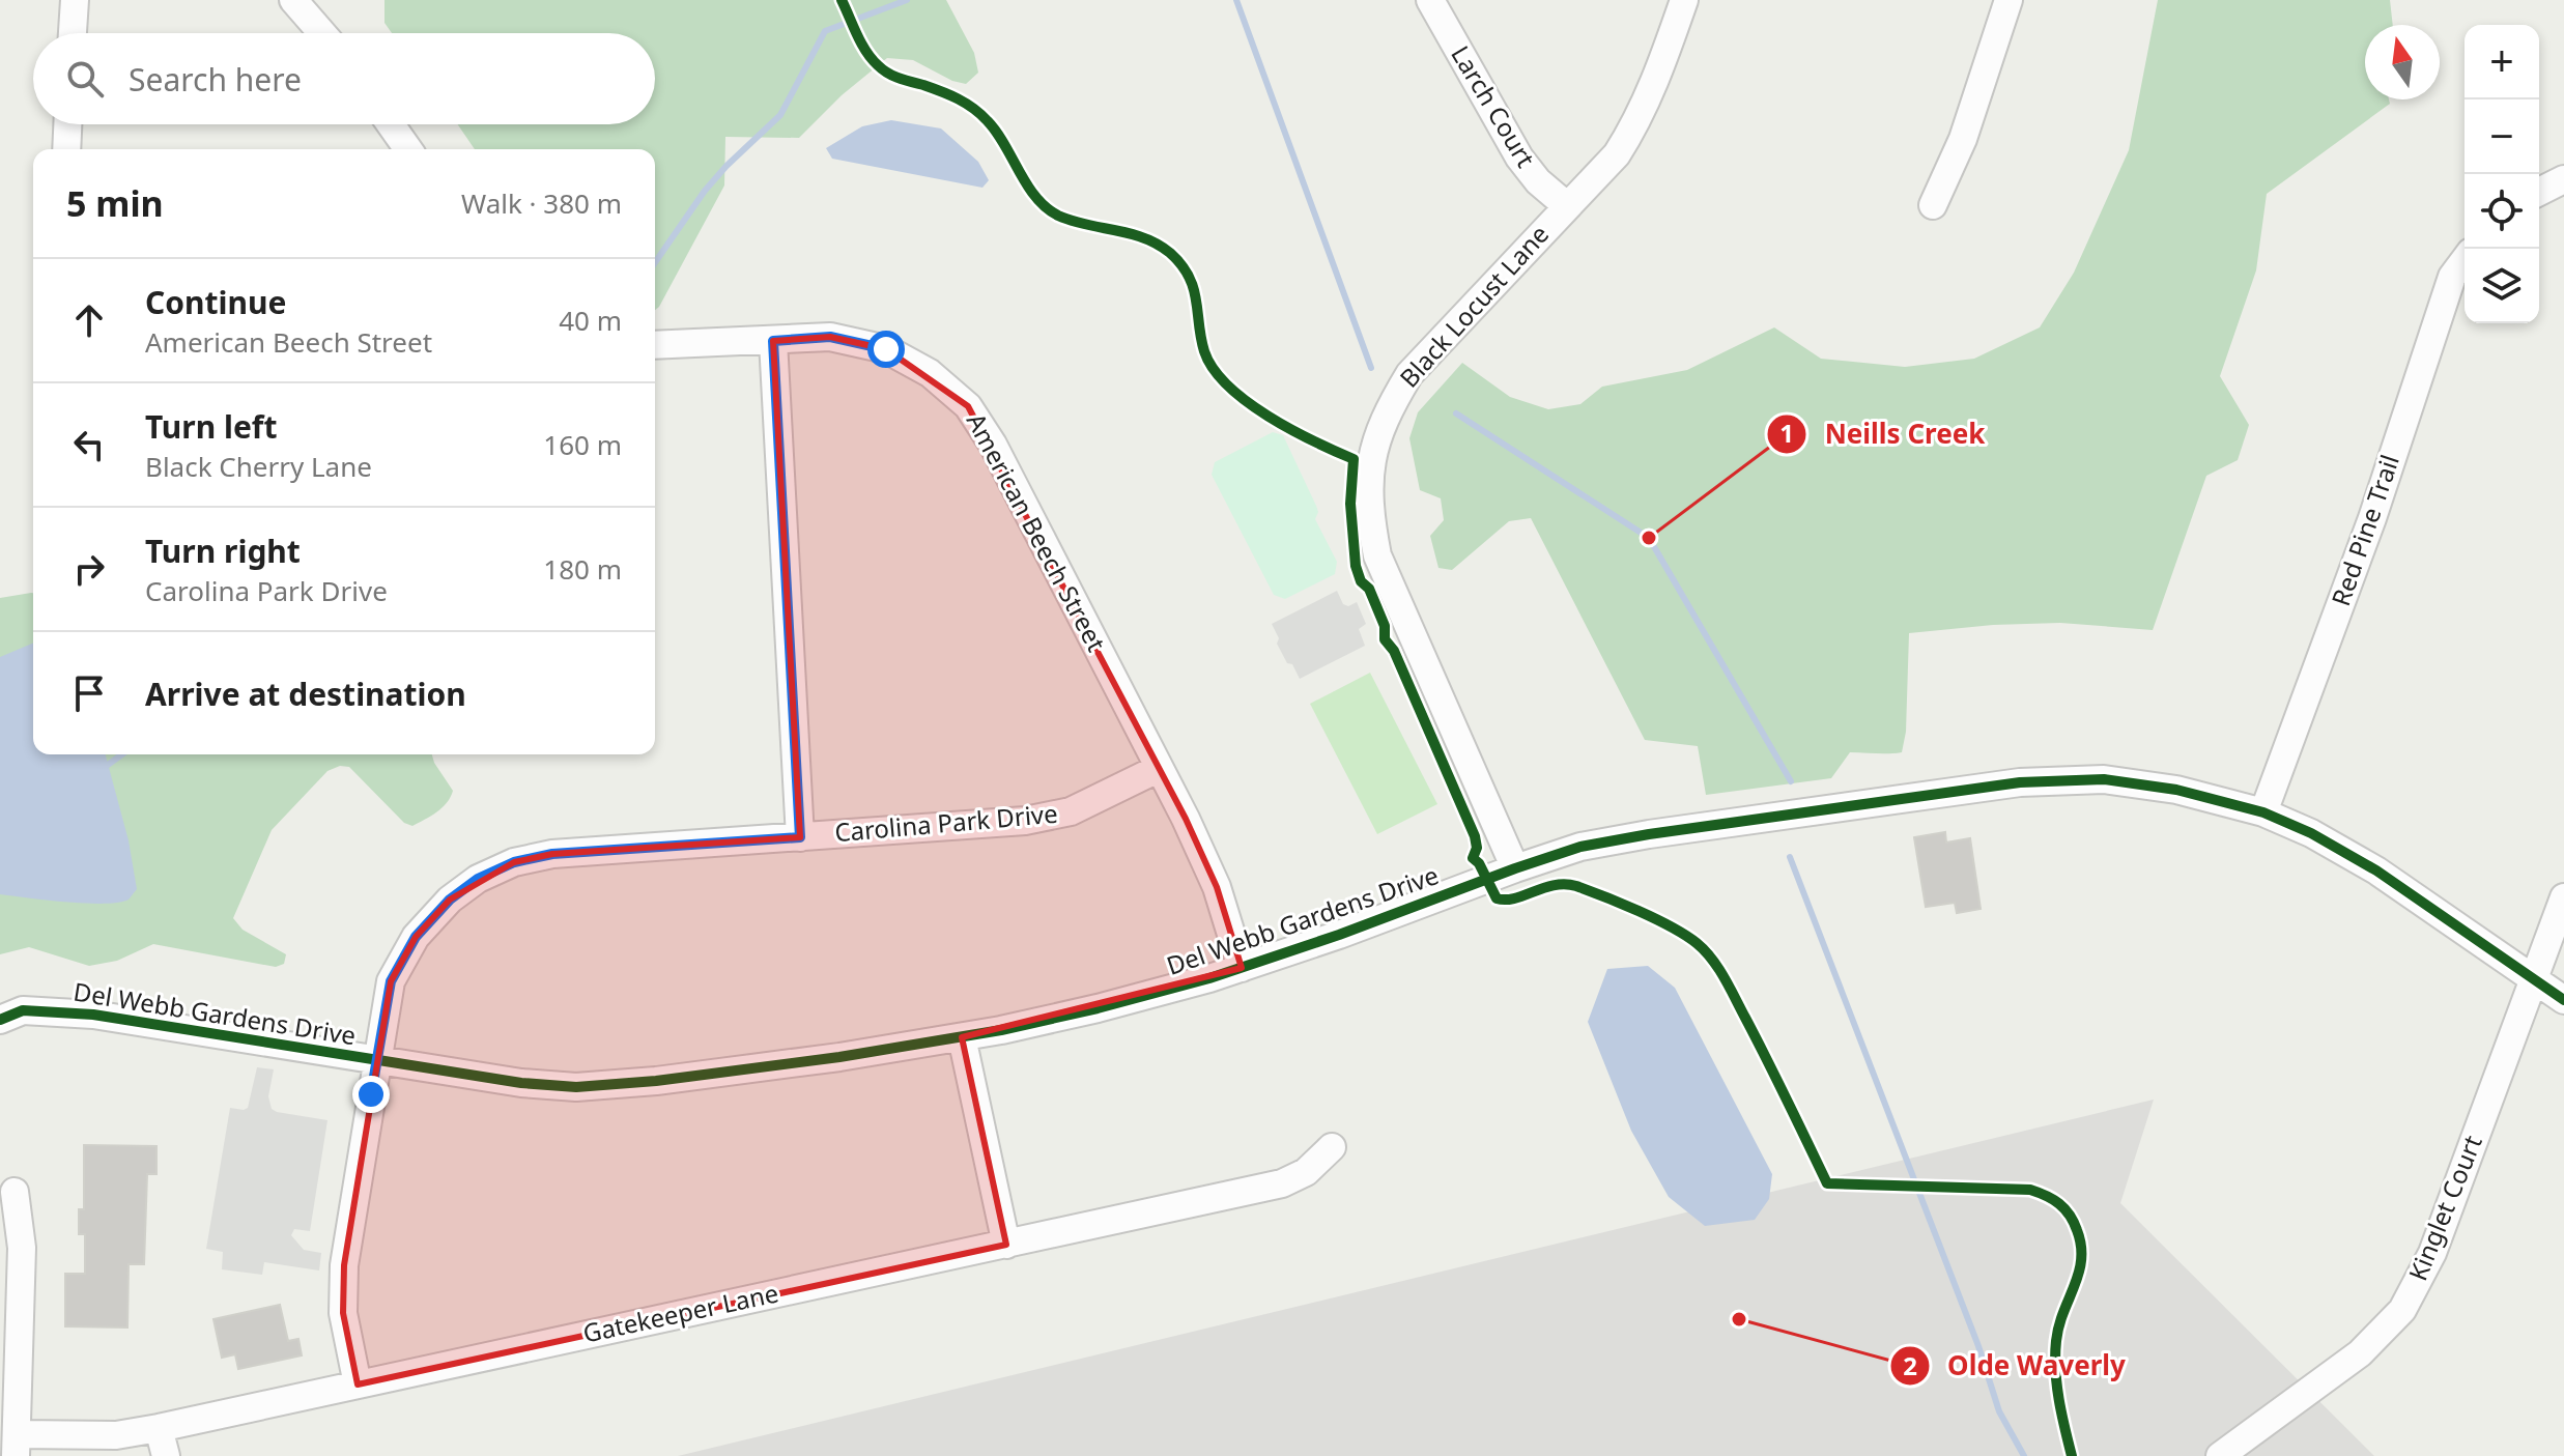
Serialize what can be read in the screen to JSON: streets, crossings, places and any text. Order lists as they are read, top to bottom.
{
  "streets": {
    "street": [
      "Larch Court",
      "Black Locust Lane",
      "Red Pine Trail",
      "American Beech Street",
      "Carolina Park Drive",
      "Del Webb Gardens Drive",
      "Kinglet Court",
      "Gatekeeper Lane"
    ]
  },
  "crossings": [
    ["Larch Court", "Black Locust Lane"],
    ["Black Locust Lane", "Del Webb Gardens Drive"],
    ["Red Pine Trail", "Del Webb Gardens Drive"],
    ["American Beech Street", "Carolina Park Drive"],
    ["American Beech Street", "Del Webb Gardens Drive"],
    ["Carolina Park Drive", "Del Webb Gardens Drive"],
    ["Carolina Park Drive", "Gatekeeper Lane"],
    ["Del Webb Gardens Drive", "Kinglet Court"]
  ],
  "places": ["Neills Creek", "Olde Waverly"],
  "north": "top",
  "page": {
    "map_buttons": ["+", "−"],
    "search": "Search here",
    "heading": ["5 min", "Walk · 380 m"],
    "list": [
      ["Continue", "American Beech Street", "40 m"],
      ["Turn left", "Black Cherry Lane", "160 m"],
      ["Turn right", "Carolina Park Drive", "180 m"],
      "Arrive at destination"
    ]
  }
}
